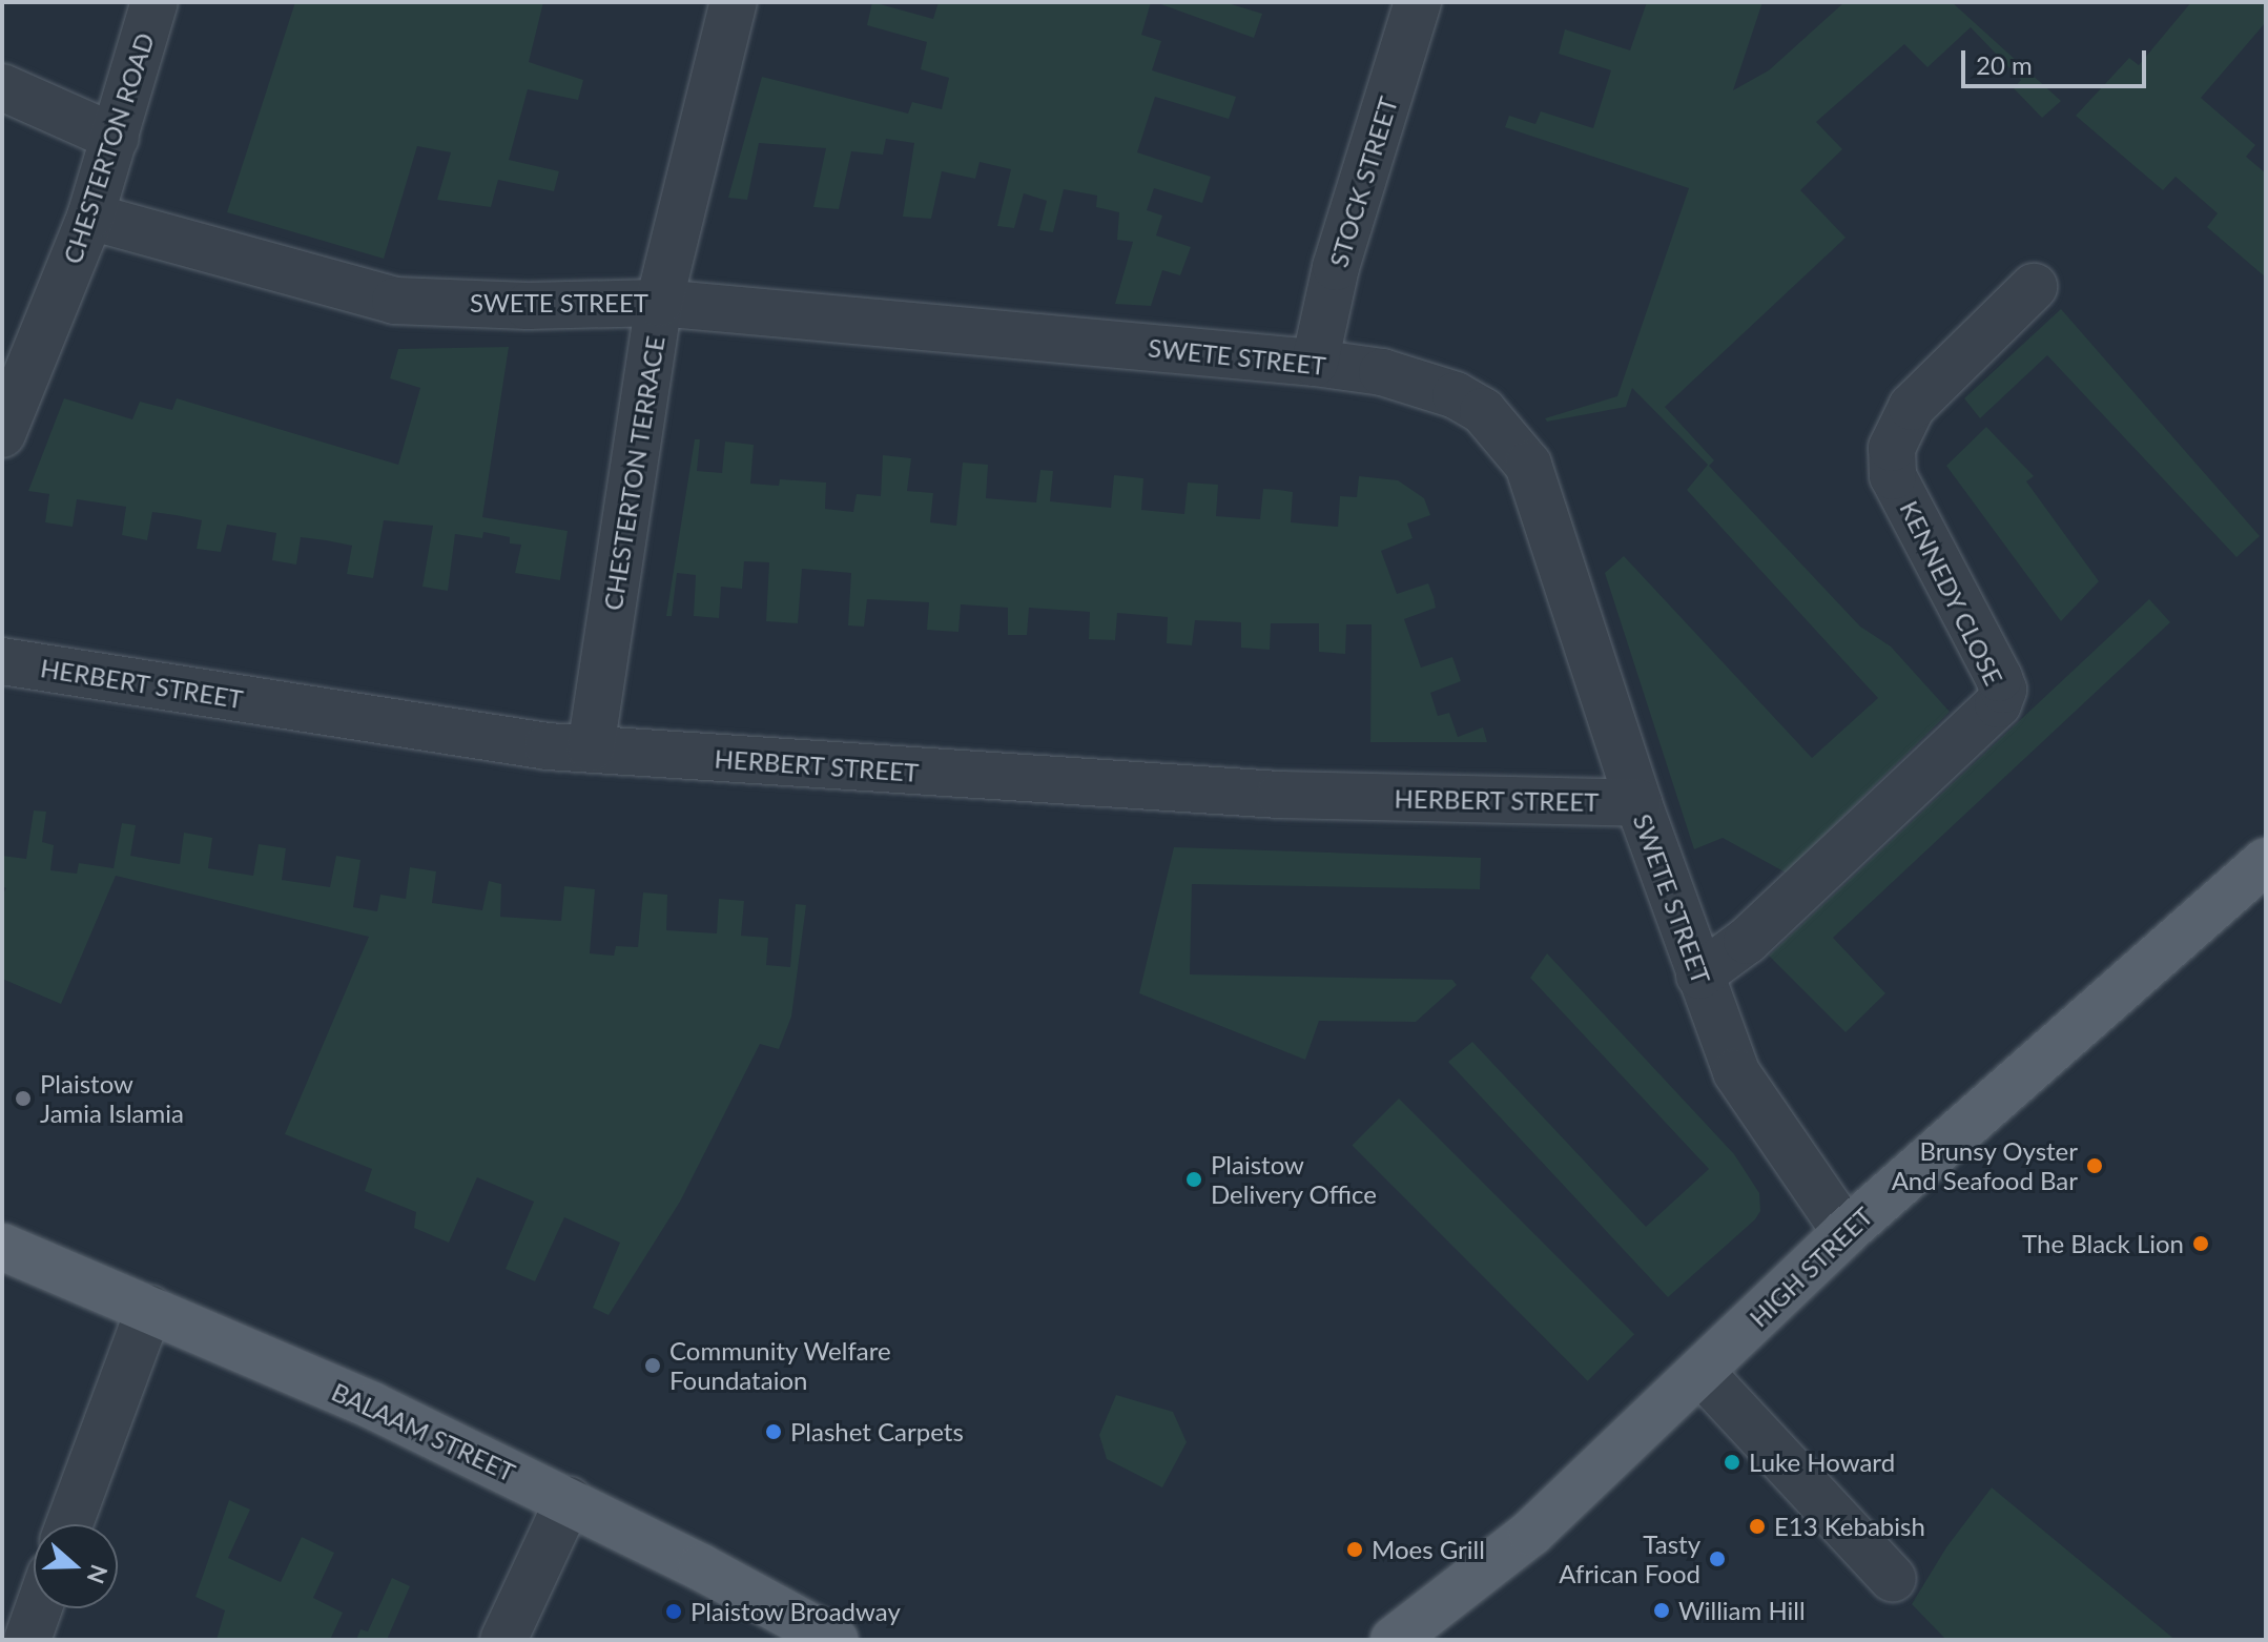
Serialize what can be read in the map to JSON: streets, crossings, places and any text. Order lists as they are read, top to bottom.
{
  "streets": {
    "main road": ["HIGH STREET", "BALAAM STREET"],
    "street": [
      "CHESTERTON ROAD",
      "STOCK STREET",
      "SWETE STREET",
      "CHESTERTON TERRACE",
      "KENNEDY CLOSE",
      "HERBERT STREET"
    ]
  },
  "crossings": [
    ["CHESTERTON ROAD", "SWETE STREET"],
    ["STOCK STREET", "SWETE STREET"],
    ["SWETE STREET", "CHESTERTON TERRACE"],
    ["SWETE STREET", "KENNEDY CLOSE"],
    ["SWETE STREET", "HERBERT STREET"],
    ["SWETE STREET", "HIGH STREET"],
    ["CHESTERTON TERRACE", "HERBERT STREET"]
  ],
  "places": [
    "Plaistow Jamia Islamia",
    "Brunsy Oyster And Seafood Bar",
    "Plaistow Delivery Office",
    "The Black Lion",
    "Community Welfare Foundataion",
    "Plashet Carpets",
    "Luke Howard",
    "E13 Kebabish",
    "Moes Grill",
    "Tasty African Food",
    "William Hill",
    "Plaistow Broadway"
  ],
  "scale_bar": "20 m",
  "north": "right"
}
